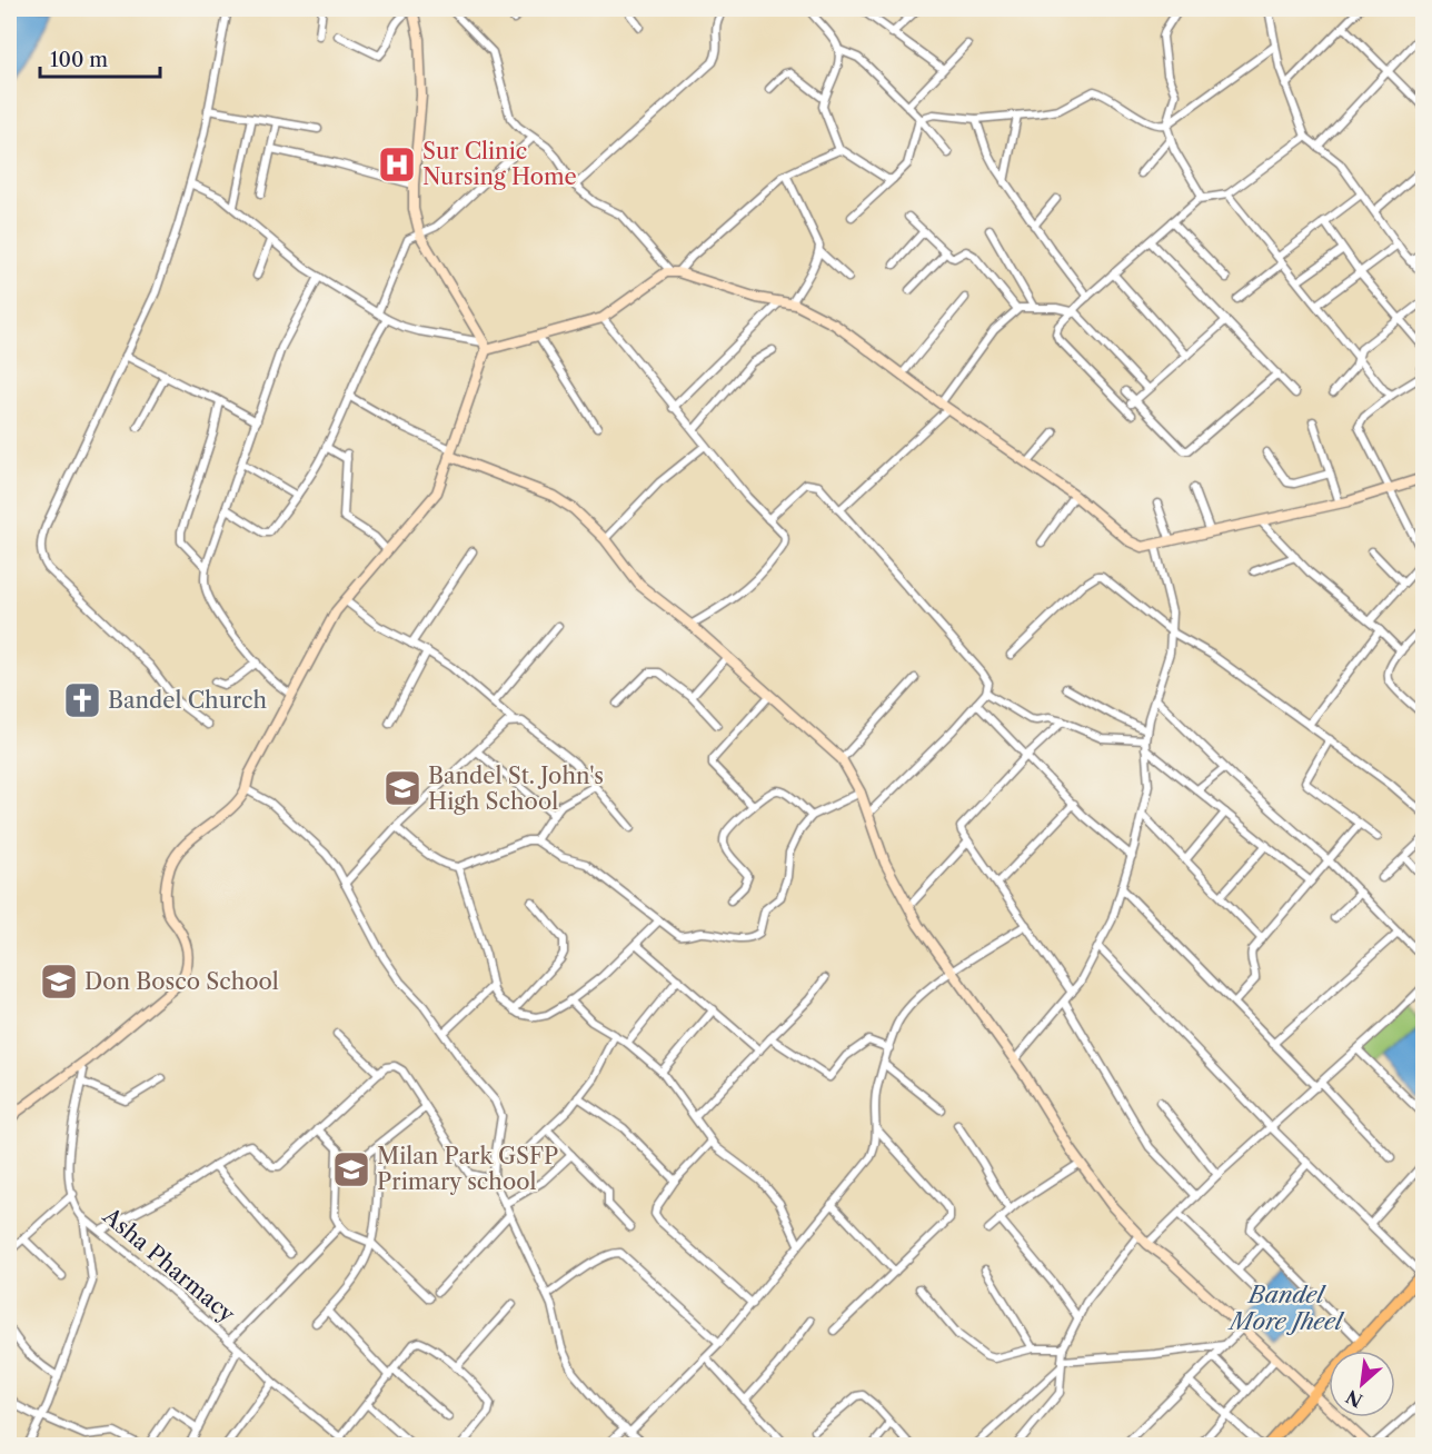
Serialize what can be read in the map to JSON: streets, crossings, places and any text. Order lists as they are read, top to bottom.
{
  "streets": {
    "street": ["Asha Pharmacy"]
  },
  "water": ["Bandel More Jheel"],
  "places": {
    "hospital": ["Sur Clinic Nursing Home"],
    "church": ["Bandel Church"],
    "school or university": ["Bandel St. John's High School", "Don Bosco School", "Milan Park GSFP Primary school"]
  },
  "scale_bar": "100 m",
  "north": "bottom left"
}
